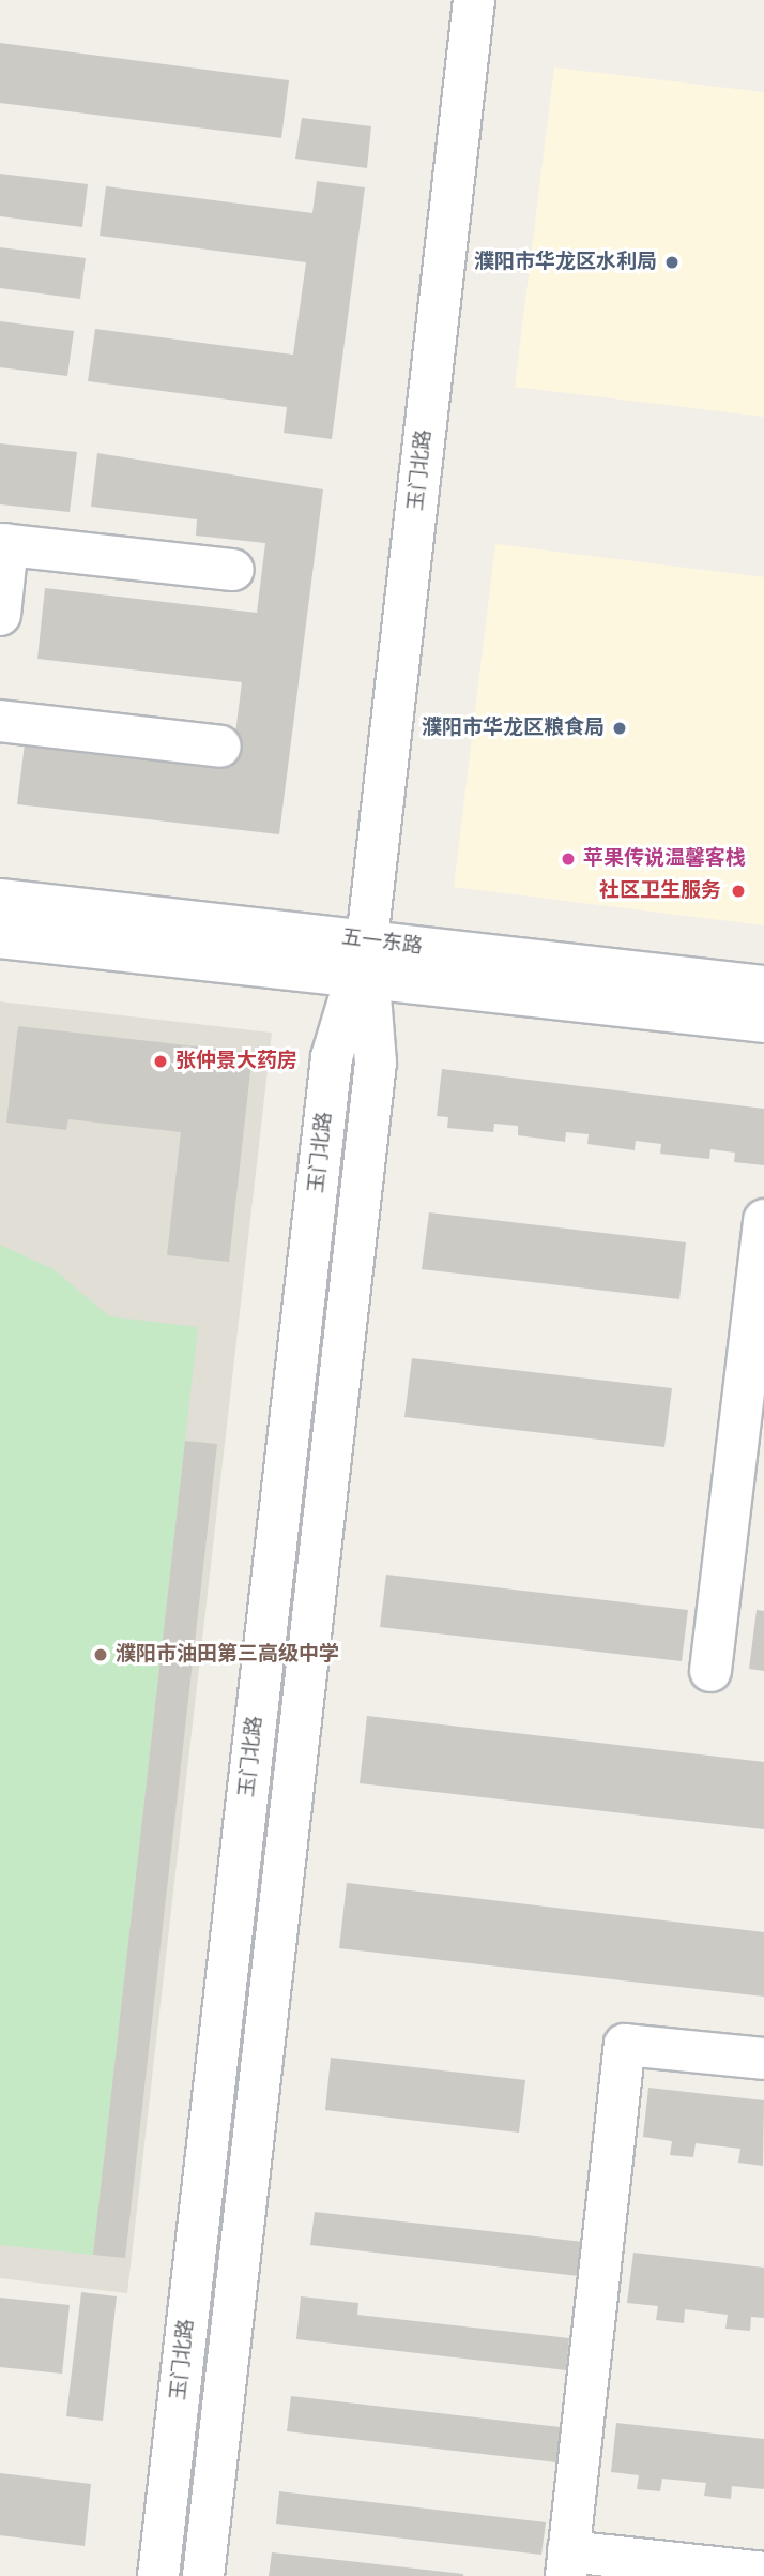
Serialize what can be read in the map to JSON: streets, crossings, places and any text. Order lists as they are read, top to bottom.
{
  "streets": {
    "street": ["玉门北路", "五一东路"]
  },
  "crossings": [
    ["玉门北路", "五一东路"]
  ],
  "places": [
    "濮阳市华龙区水利局",
    "濮阳市华龙区粮食局",
    "苹果传说温馨客栈",
    "社区卫生服务",
    "张仲景大药房",
    "濮阳市油田第三高级中学"
  ]
}
